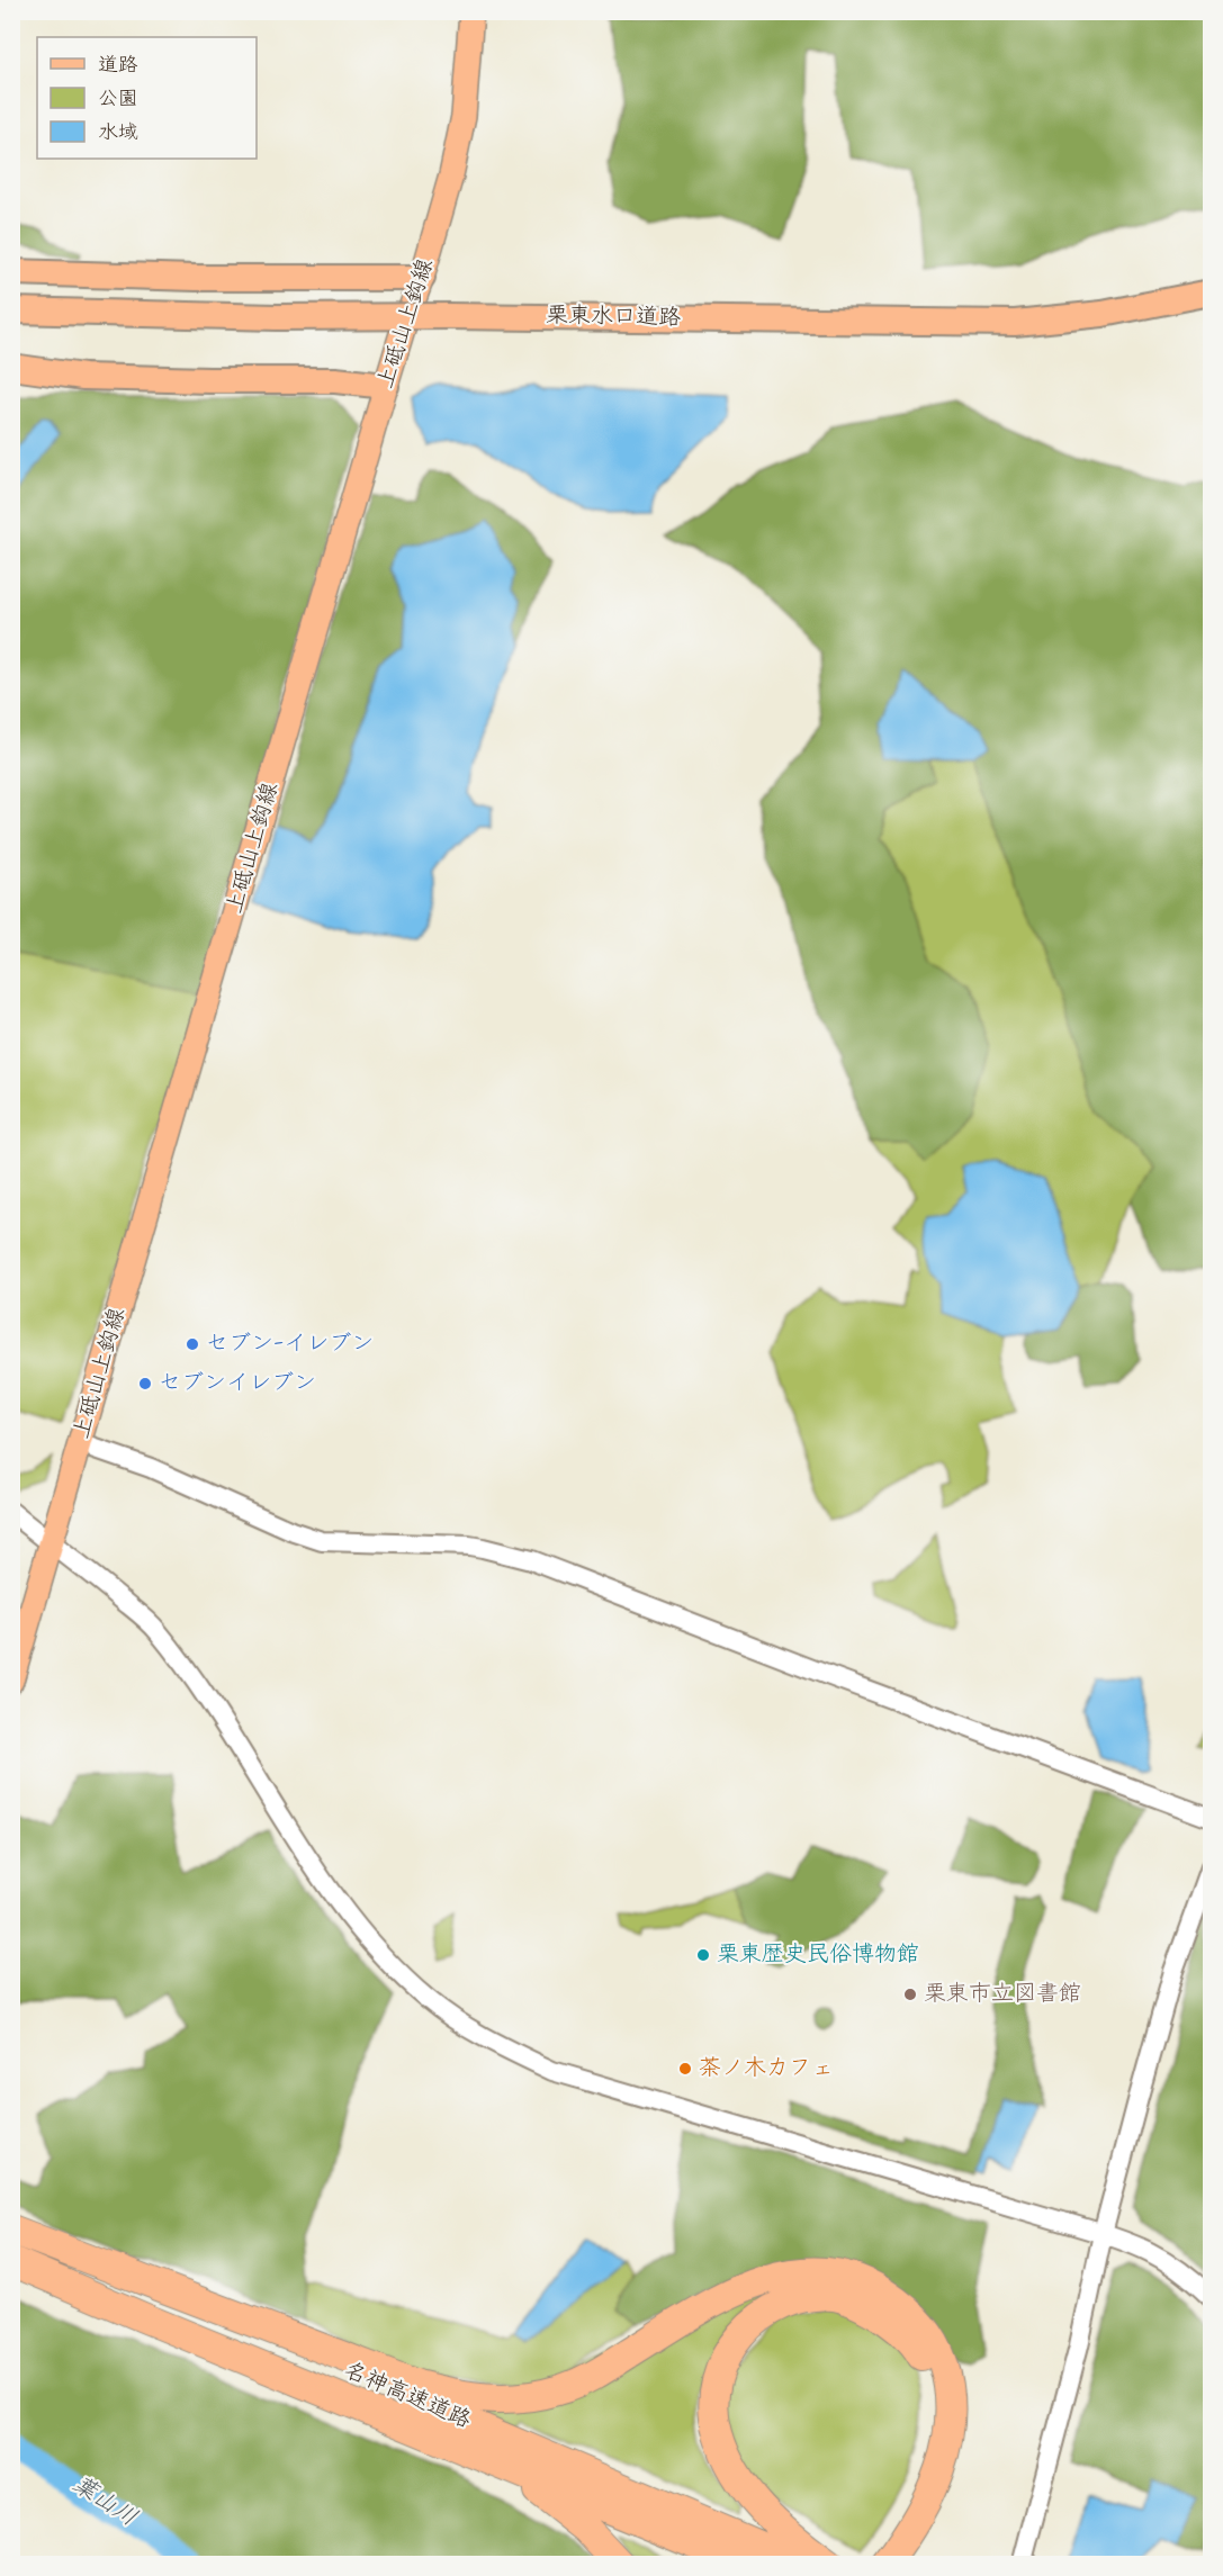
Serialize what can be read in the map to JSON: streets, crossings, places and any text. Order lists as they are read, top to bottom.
{
  "streets": {
    "highway": ["栗東水口道路", "名神高速道路"],
    "main road": ["上砥山上鈎線"]
  },
  "water": ["葉山川"],
  "places": [
    "セブン-イレブン",
    "セブンイレブン",
    "栗東歴史民俗博物館",
    "栗東市立図書館",
    "茶ノ木カフェ"
  ],
  "legend": ["道路", "公園", "水域"]
}
